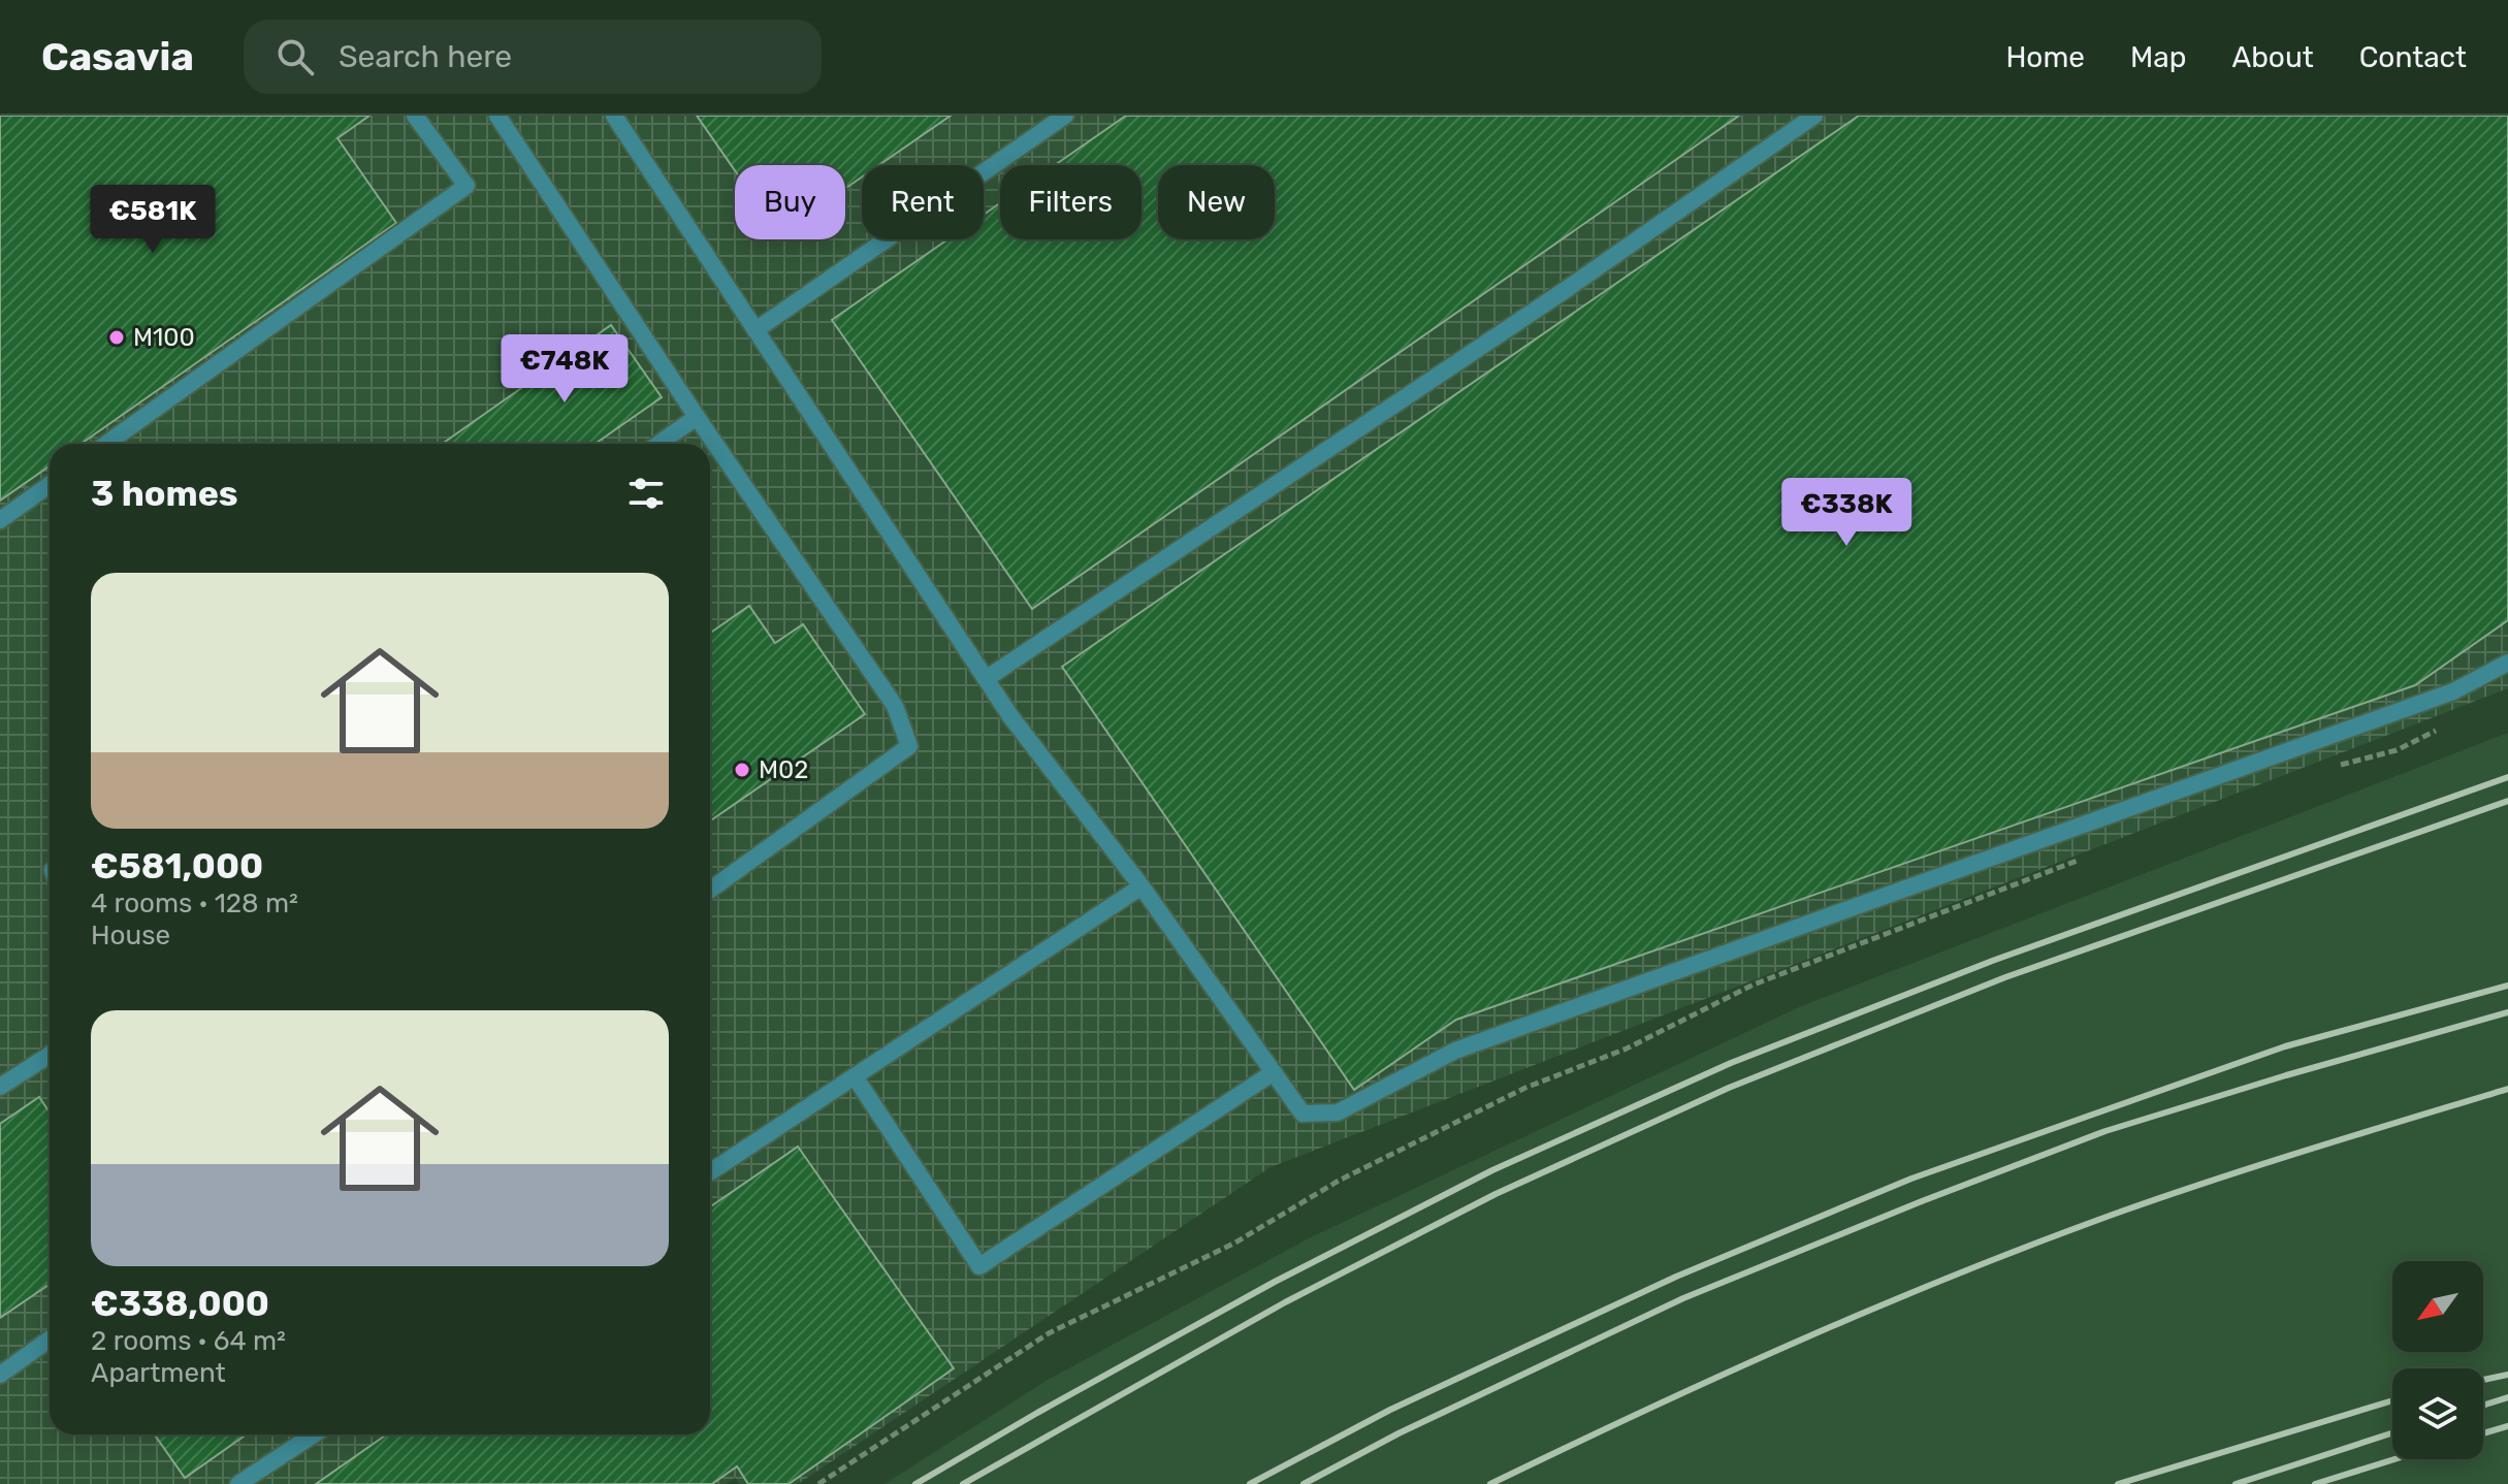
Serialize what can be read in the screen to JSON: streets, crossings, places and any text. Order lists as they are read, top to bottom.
{
  "places": ["M100", "M02"],
  "north": "bottom left",
  "page": {
    "header": "Casavia",
    "search": "Search here",
    "nav": [
      "Home",
      "Map",
      "About",
      "Contact"
    ],
    "chip": [
      "Buy",
      "Rent",
      "Filters",
      "New"
    ],
    "price": ["€581K", "€748K", "€338K"],
    "heading": "3 homes",
    "list": [
      {
        "name": "€581,000",
        "note": "4 rooms · 128 m² · House"
      },
      {
        "name": "€338,000",
        "note": "2 rooms · 64 m² · Apartment"
      }
    ]
  }
}
